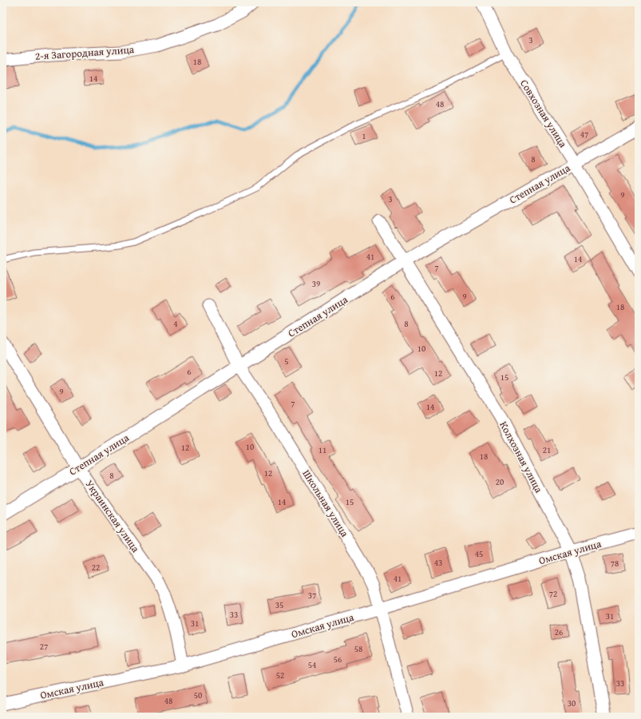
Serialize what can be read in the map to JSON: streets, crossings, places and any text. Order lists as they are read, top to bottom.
{
  "streets": {
    "street": [
      "2-я Загородная улица",
      "Совхозная улица",
      "Степная улица",
      "Колхозная улица",
      "Школьная улица",
      "Украинская улица",
      "Омская улица"
    ]
  },
  "crossings": [
    ["Совхозная улица", "Степная улица"],
    ["Степная улица", "Колхозная улица"],
    ["Степная улица", "Школьная улица"],
    ["Степная улица", "Украинская улица"],
    ["Колхозная улица", "Омская улица"],
    ["Школьная улица", "Омская улица"],
    ["Украинская улица", "Омская улица"]
  ],
  "house_numbers": [
    "3",
    "18",
    "14",
    "48",
    "47",
    "1",
    "8",
    "9",
    "3",
    "41",
    "14",
    "7",
    "39",
    "6",
    "9",
    "18",
    "4",
    "8",
    "10",
    "5",
    "6",
    "12",
    "15",
    "9",
    "7",
    "14",
    "10",
    "12",
    "11",
    "21",
    "18",
    "12",
    "8",
    "20",
    "14",
    "15",
    "45",
    "43",
    "78",
    "22",
    "41",
    "72",
    "37",
    "35",
    "33",
    "31",
    "31",
    "26",
    "27",
    "58",
    "56",
    "54",
    "52",
    "33",
    "50",
    "48",
    "30"
  ]
}
